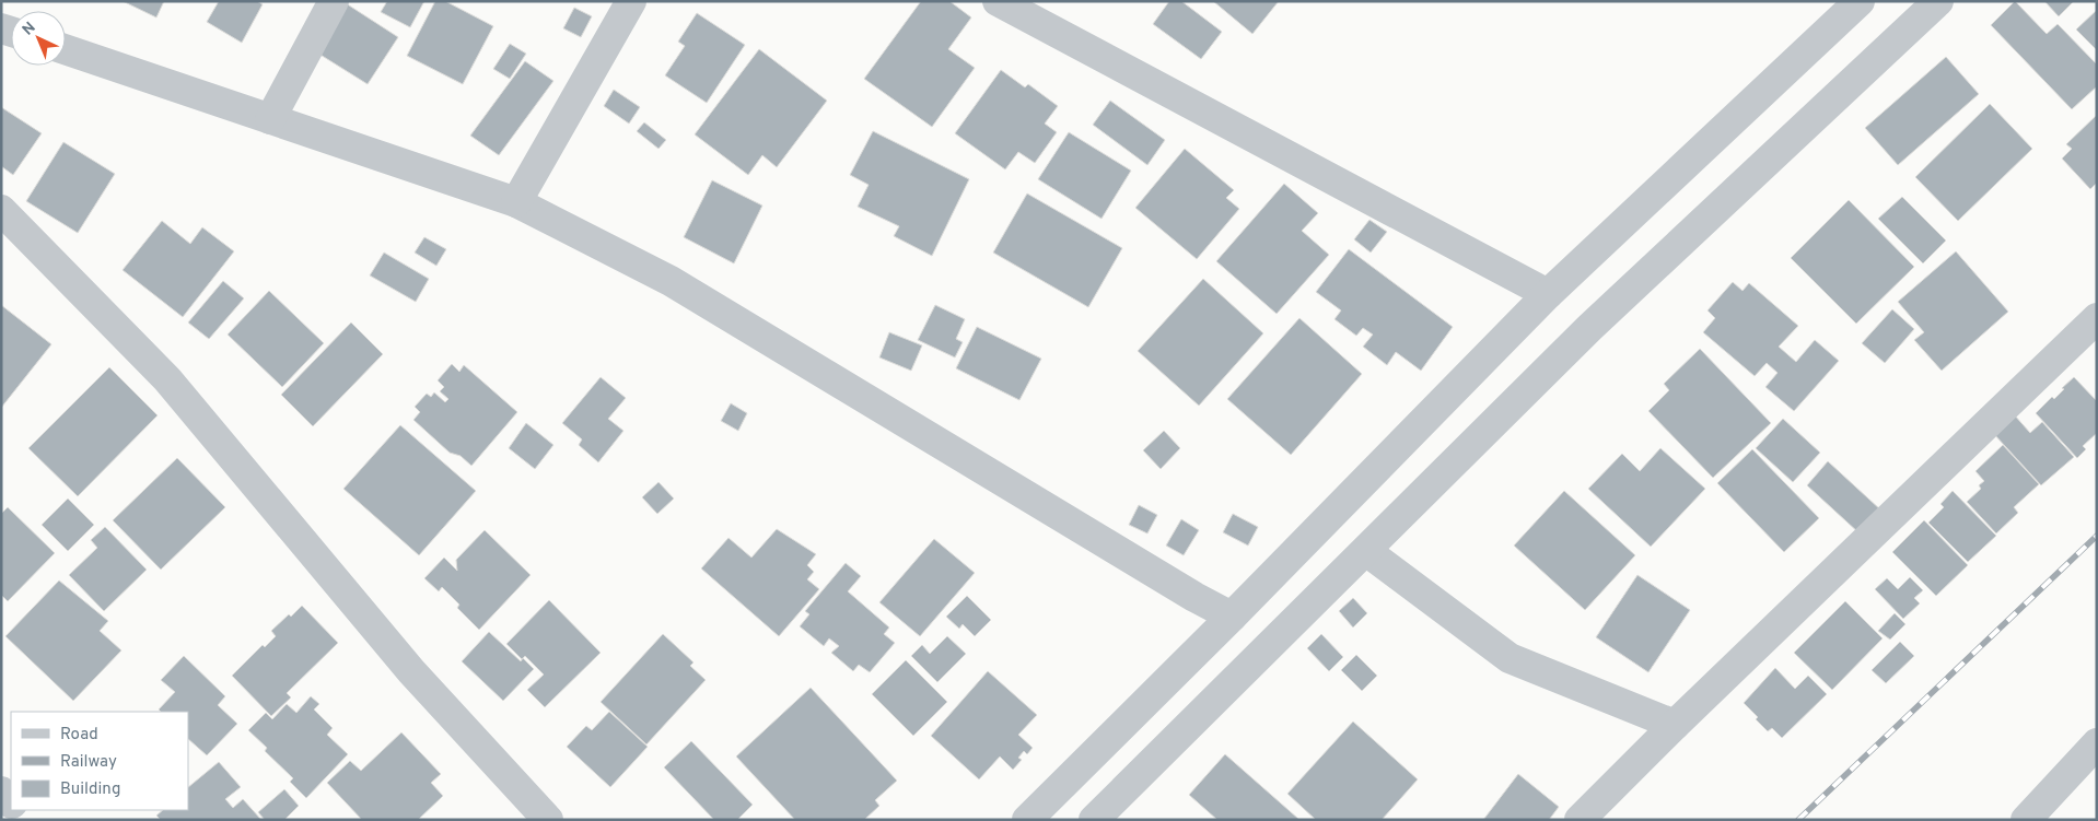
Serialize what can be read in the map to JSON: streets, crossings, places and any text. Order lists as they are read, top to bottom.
{
  "legend": ["Road", "Railway", "Building"],
  "north": "top left"
}
